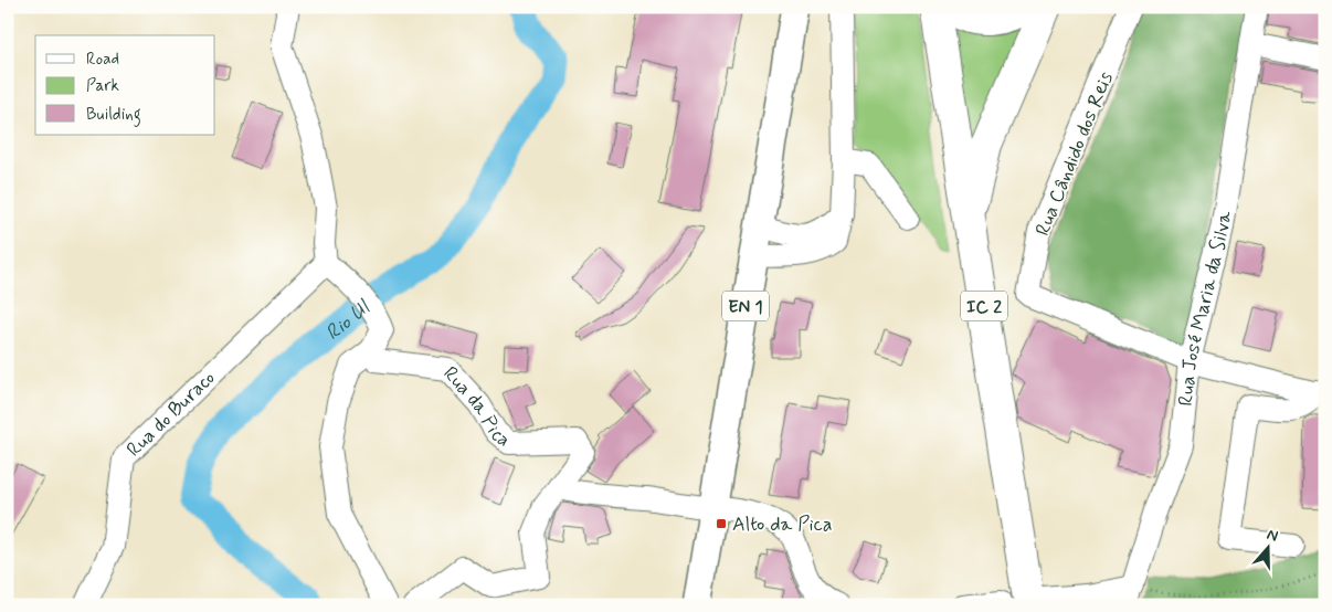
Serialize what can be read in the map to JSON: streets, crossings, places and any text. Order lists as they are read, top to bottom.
{
  "streets": {
    "highway": ["IC 2"],
    "main road": ["EN 1"],
    "street": [
      "Rua Cândido dos Reis",
      "Rua José Maria da Silva",
      "Rua da Pica",
      "Rua do Buraco"
    ]
  },
  "crossings": [
    ["Rua Cândido dos Reis", "Rua José Maria da Silva"]
  ],
  "water": ["Rio Ul"],
  "places": {
    "transit": ["Alto da Pica"]
  },
  "legend": ["Road", "Park", "Building"],
  "north": "top"
}
